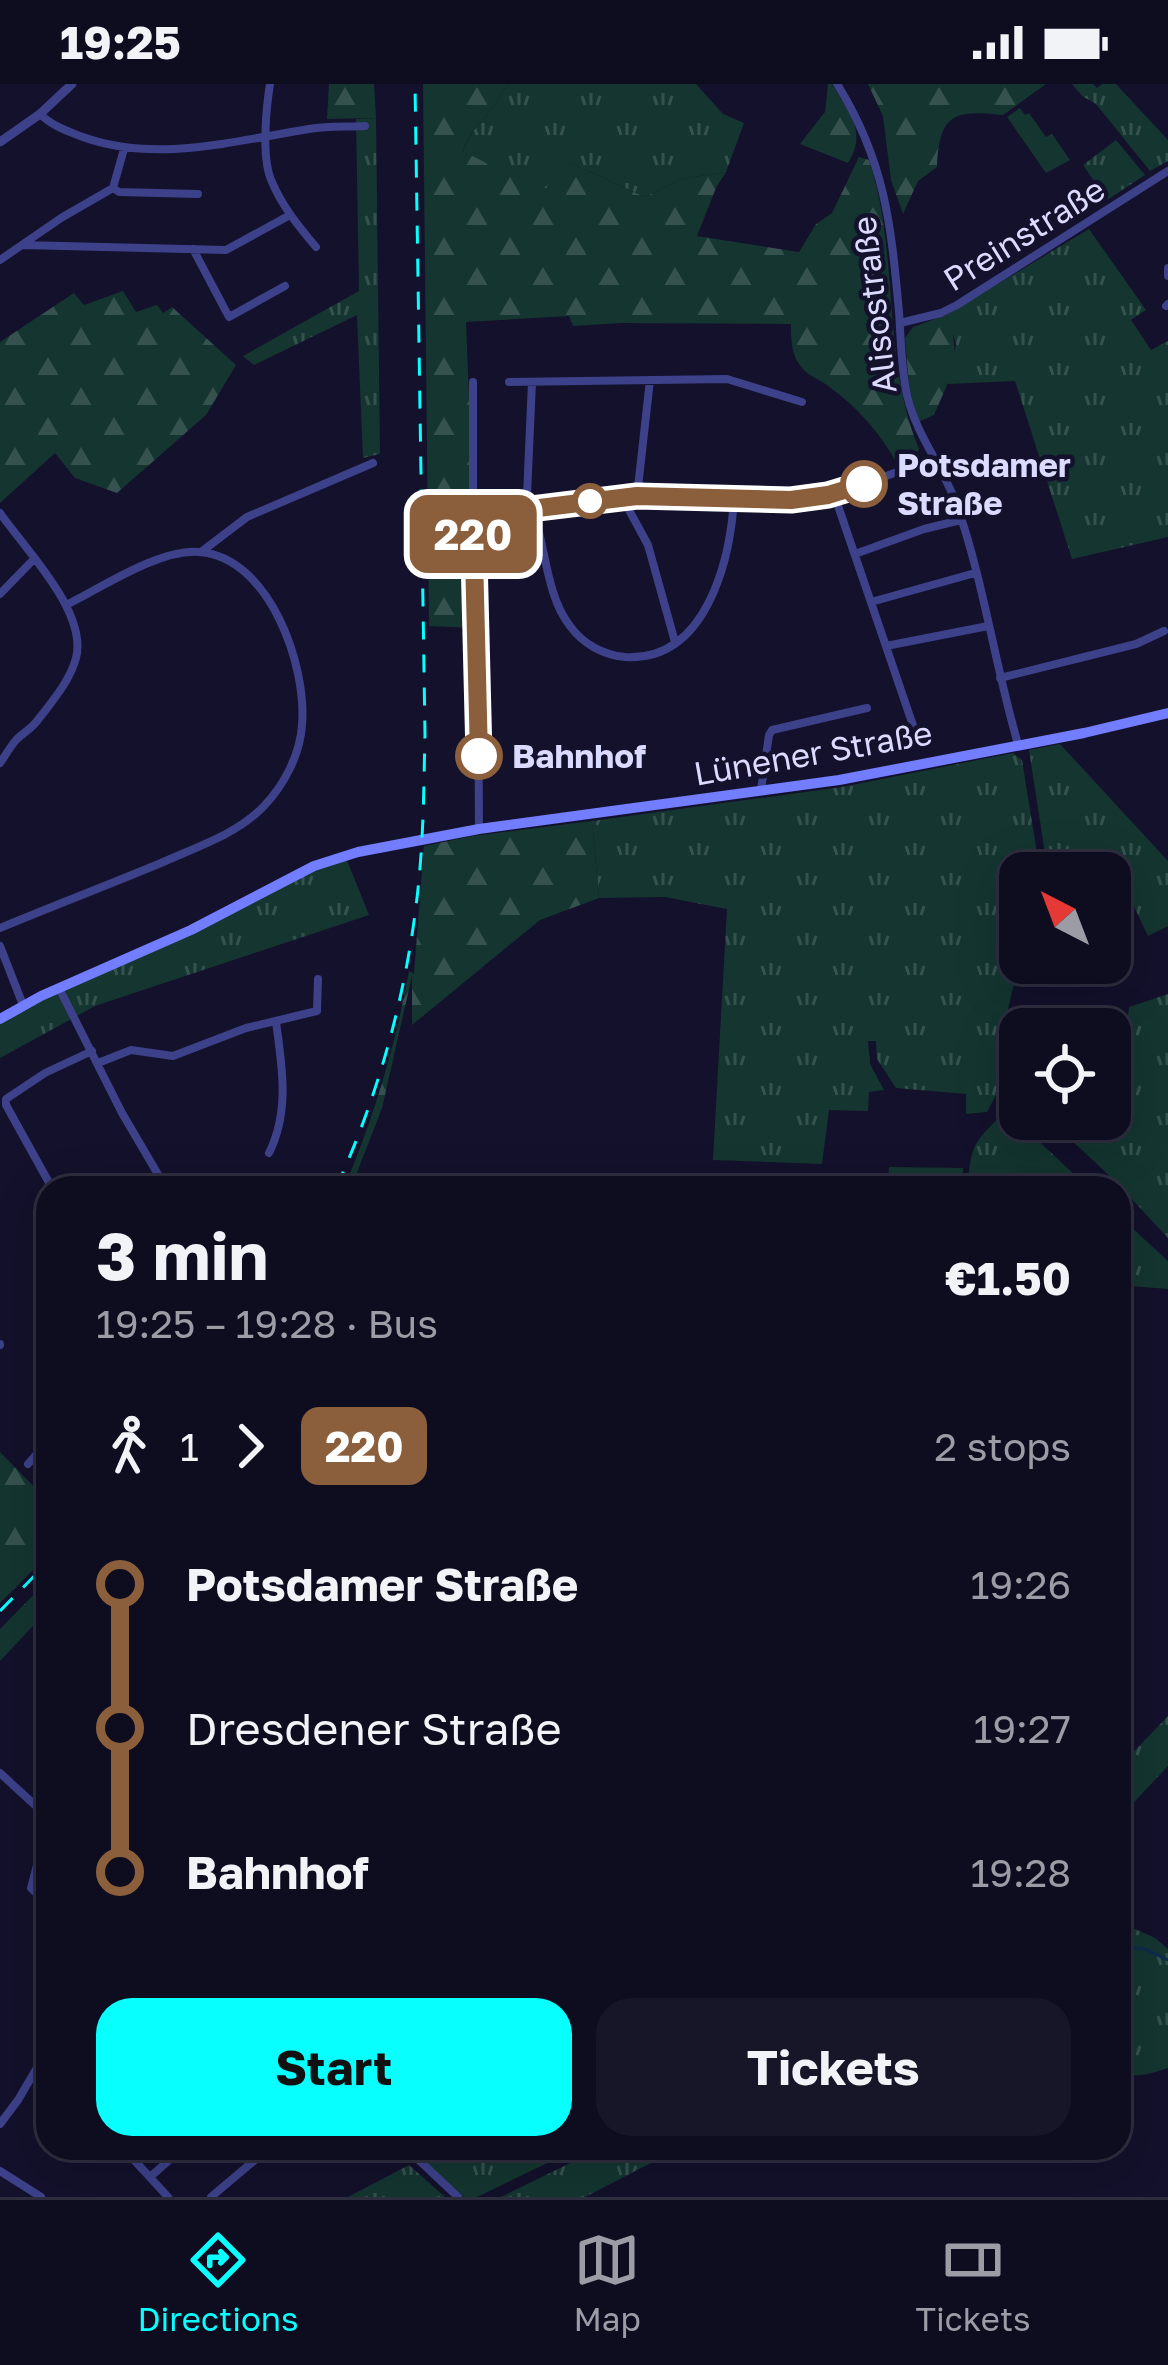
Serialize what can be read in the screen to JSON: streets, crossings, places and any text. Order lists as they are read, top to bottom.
{
  "streets": {
    "main road": ["Lünener Straße"],
    "street": ["Preinstraße", "Alisostraße"]
  },
  "crossings": [
    ["Preinstraße", "Alisostraße"],
    ["Alisostraße", "Lünener Straße"]
  ],
  "places": ["Potsdamer Straße", "Bahnhof"],
  "lines": ["bus line 220"],
  "north": "top left",
  "page": {
    "status": "19:25",
    "on_map": "220",
    "heading": ["3 min", "19:25 – 19:28 · Bus", "€1.50"],
    "legs": ["1", "220", "2 stops"],
    "list": [
      {
        "name": "Potsdamer Straße",
        "value": "19:26"
      },
      {
        "name": "Dresdener Straße",
        "value": "19:27"
      },
      {
        "name": "Bahnhof",
        "value": "19:28"
      }
    ],
    "buttons": ["Start", "Tickets"],
    "tabs": ["Directions", "Map", "Tickets"]
  }
}
